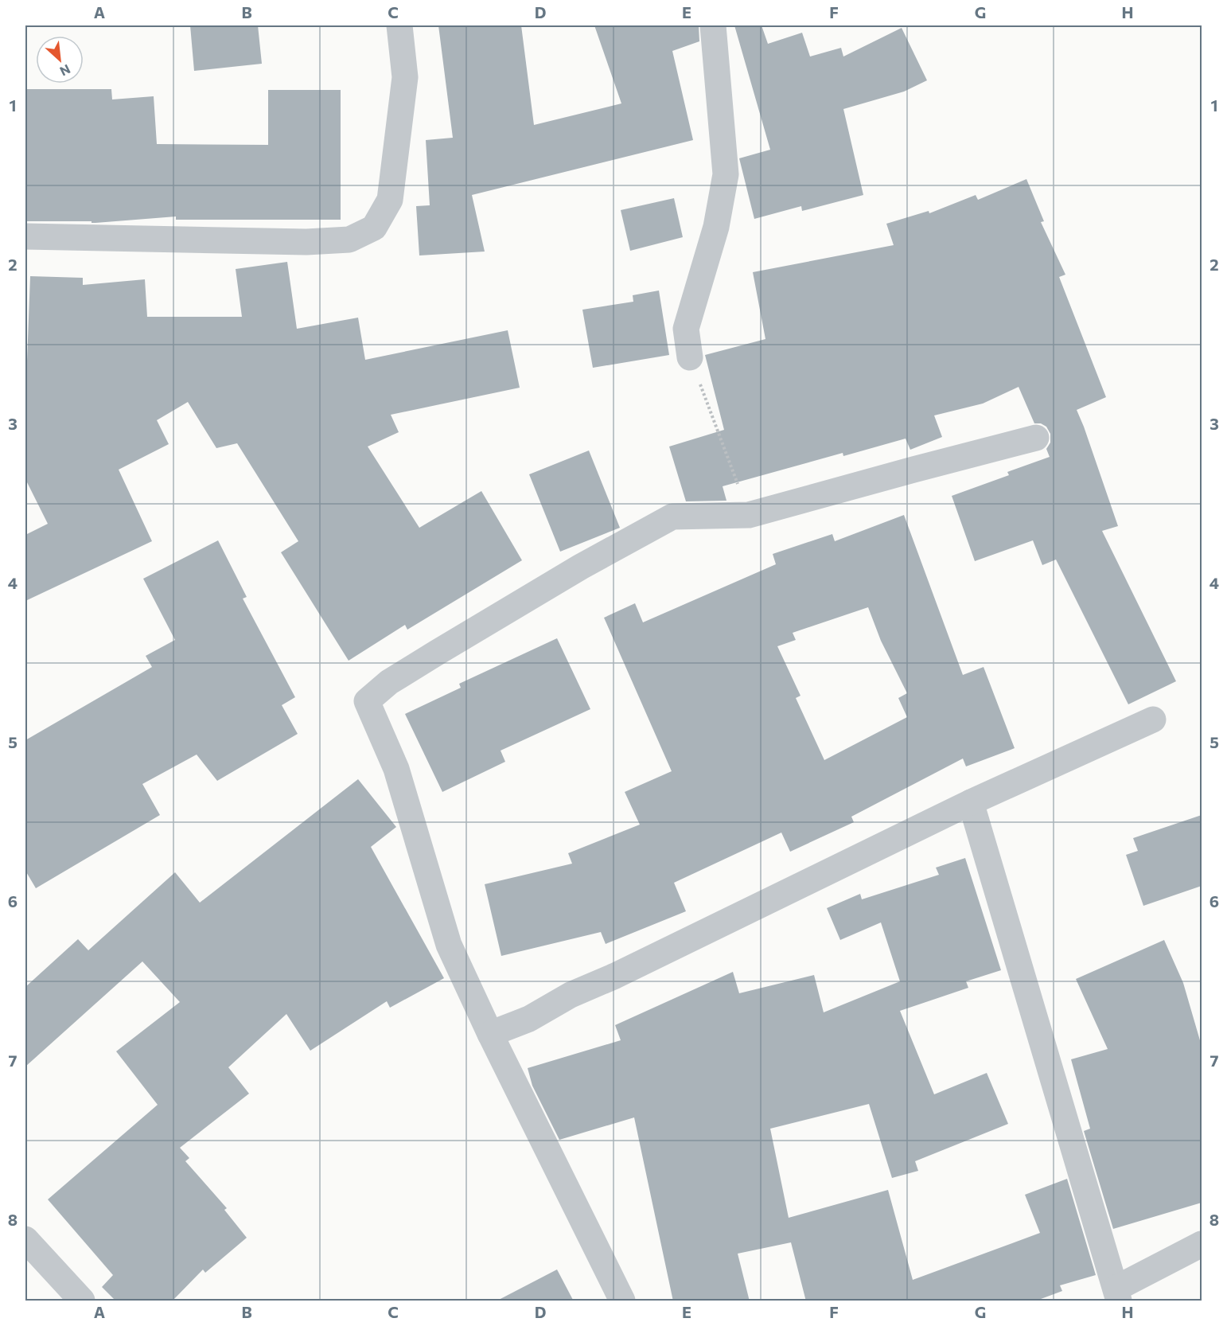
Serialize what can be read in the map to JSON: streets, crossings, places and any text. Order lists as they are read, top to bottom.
{
  "north": "bottom right",
  "grid": {
    "columns": [
      "A",
      "B",
      "C",
      "D",
      "E",
      "F",
      "G",
      "H"
    ],
    "rows": [
      "1",
      "2",
      "3",
      "4",
      "5",
      "6",
      "7",
      "8"
    ]
  }
}
